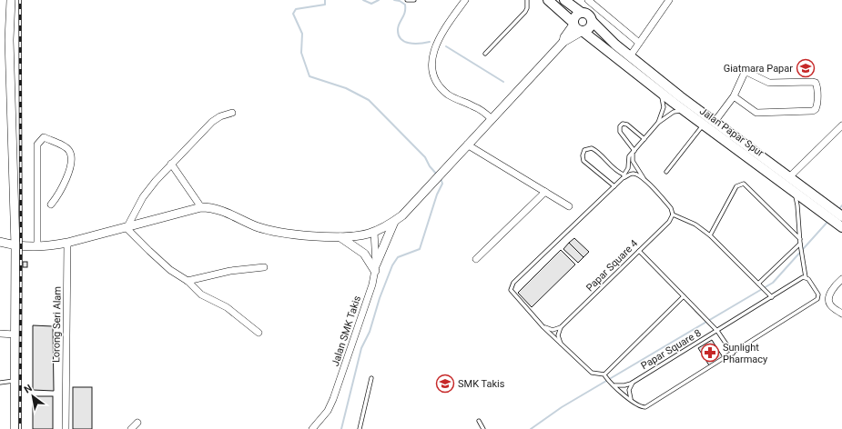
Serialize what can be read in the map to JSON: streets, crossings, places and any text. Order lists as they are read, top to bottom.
{
  "streets": {
    "main road": ["Jalan Papar Spur"],
    "street": ["Lorong Seri Alam", "Jalan SMK Takis"],
    "lane": ["Papar Square 4", "Papar Square 8"]
  },
  "places": {
    "school or university": ["Giatmara Papar", "SMK Takis"],
    "pharmacy": ["Sunlight Pharmacy"]
  },
  "north": "top left"
}
